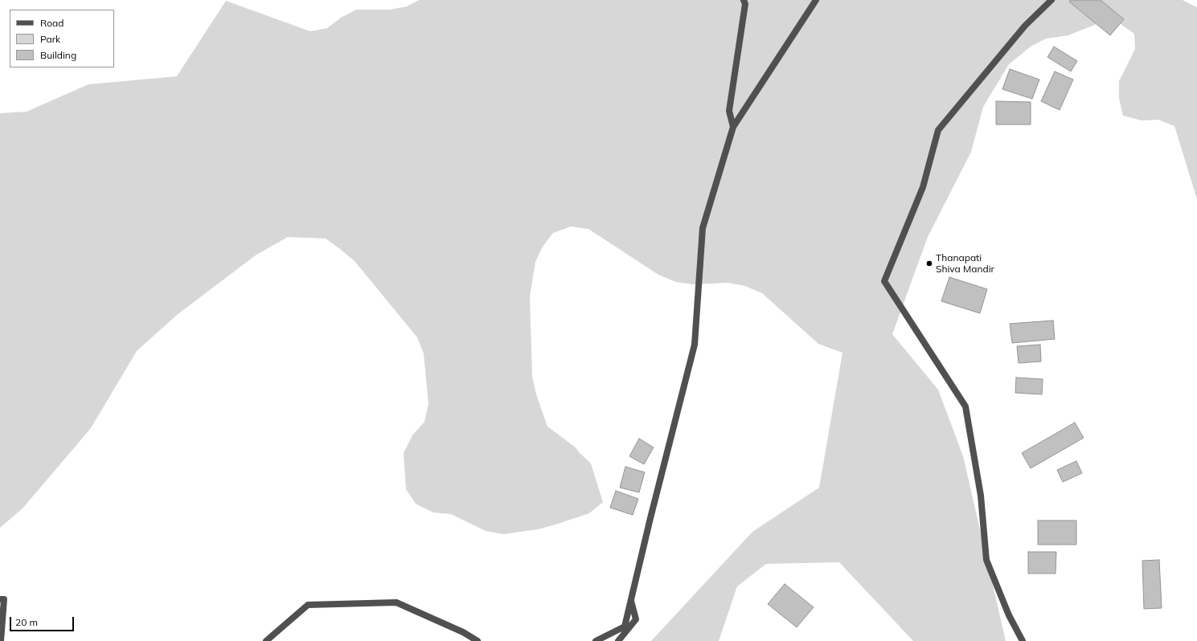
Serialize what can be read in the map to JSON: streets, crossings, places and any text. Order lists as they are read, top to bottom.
{
  "places": ["Thanapati Shiva Mandir"],
  "legend": ["Road", "Park", "Building"],
  "scale_bar": "20 m"
}
